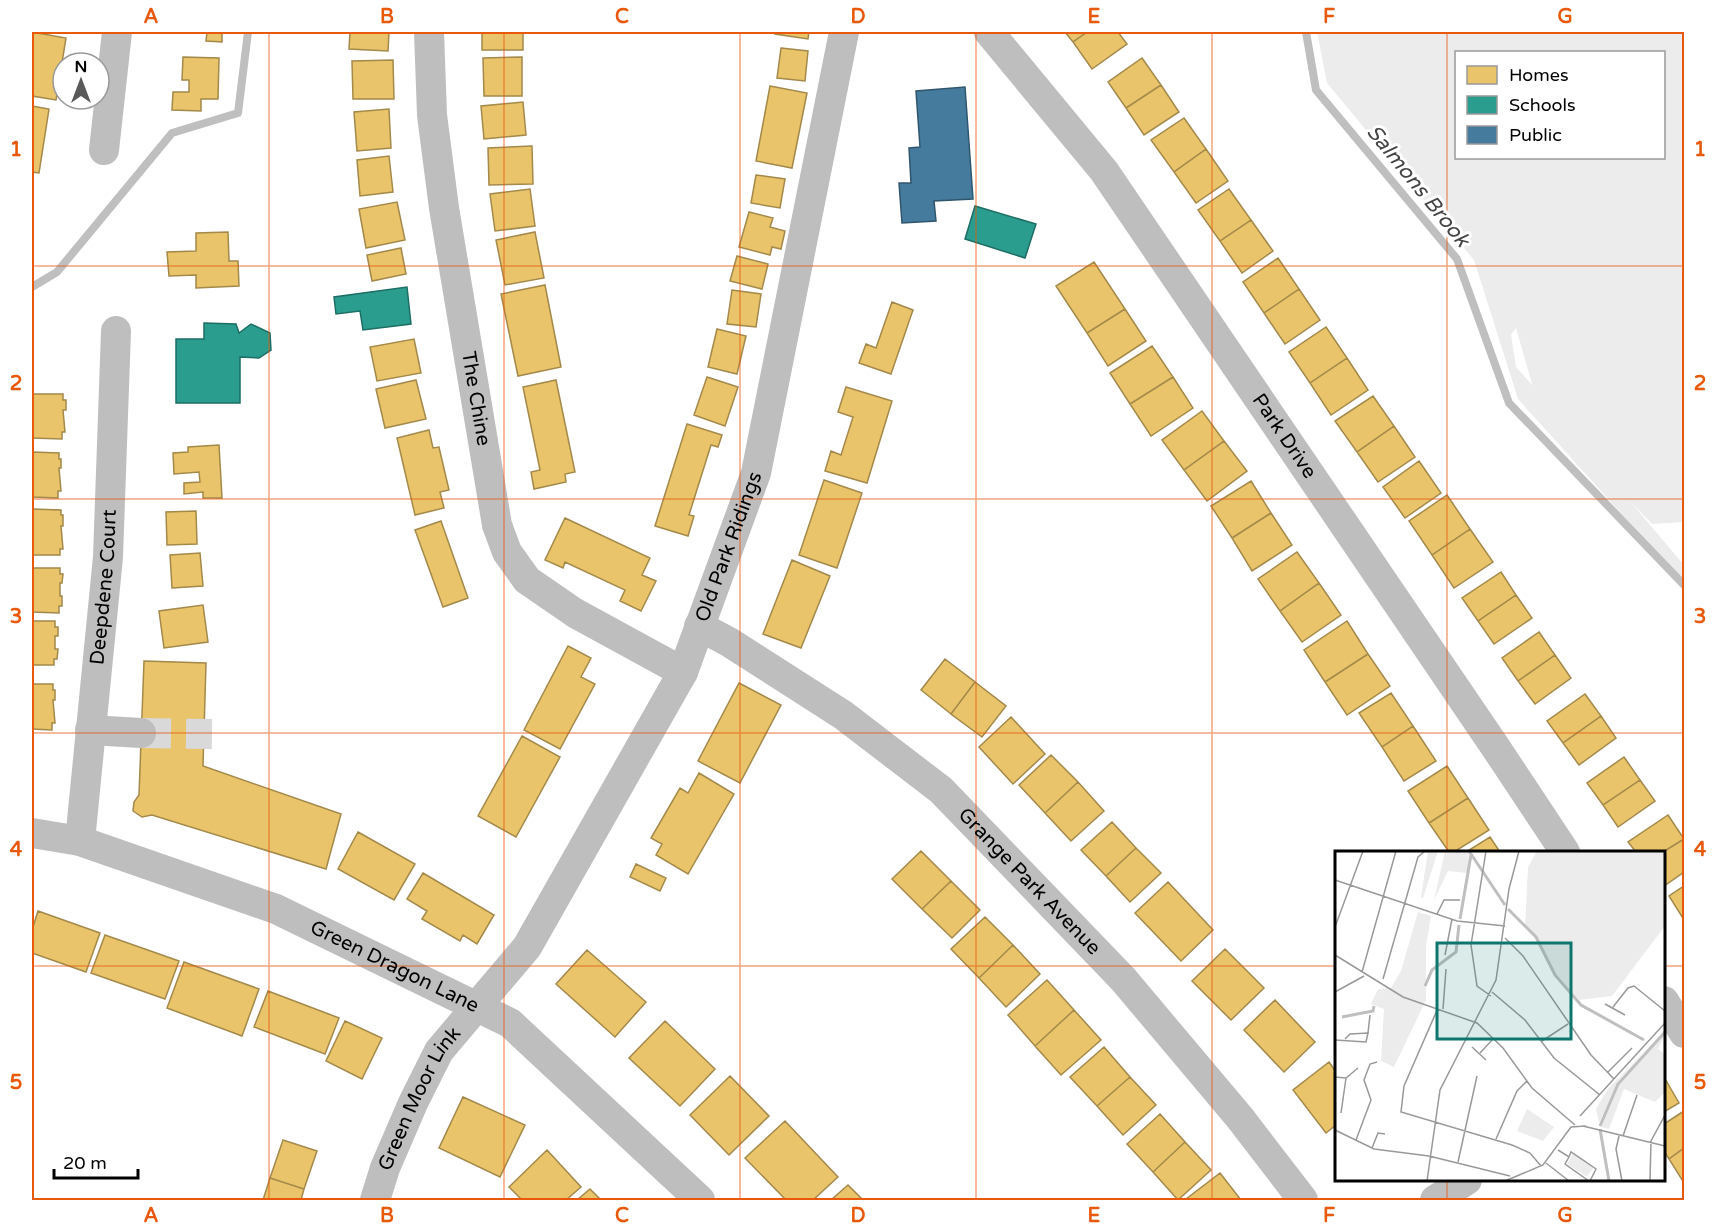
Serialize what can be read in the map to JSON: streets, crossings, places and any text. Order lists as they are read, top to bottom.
{
  "streets": {
    "street": [
      "The Chine",
      "Park Drive",
      "Old Park Ridings",
      "Deepdene Court",
      "Grange Park Avenue",
      "Green Dragon Lane",
      "Green Moor Link"
    ]
  },
  "crossings": [
    ["The Chine", "Old Park Ridings"],
    ["Old Park Ridings", "Grange Park Avenue"],
    ["Old Park Ridings", "Green Dragon Lane"],
    ["Old Park Ridings", "Green Moor Link"],
    ["Deepdene Court", "Green Dragon Lane"],
    ["Green Dragon Lane", "Green Moor Link"]
  ],
  "water": ["Salmons Brook"],
  "legend": ["Homes", "Schools", "Public"],
  "scale_bar": "20 m",
  "north": "top",
  "grid": {
    "columns": [
      "A",
      "B",
      "C",
      "D",
      "E",
      "F",
      "G"
    ],
    "rows": [
      "1",
      "2",
      "3",
      "4",
      "5"
    ]
  }
}
